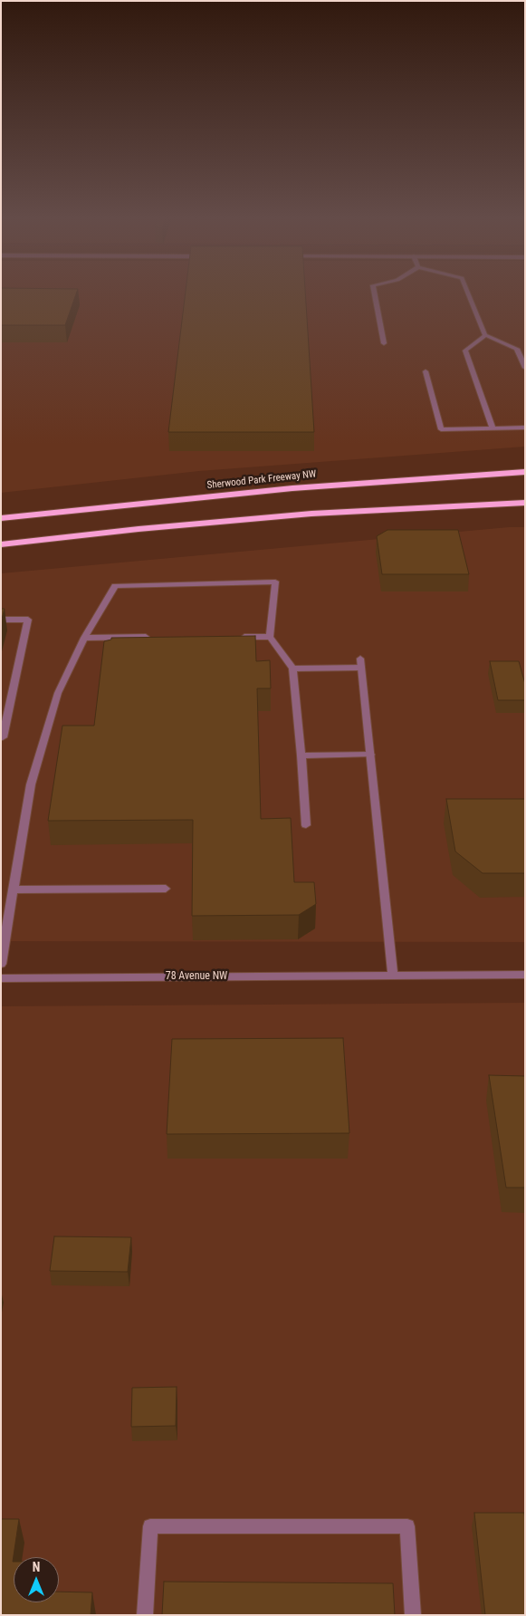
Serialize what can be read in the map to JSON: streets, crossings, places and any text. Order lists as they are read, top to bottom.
{
  "streets": {
    "highway": ["Sherwood Park Freeway NW"],
    "street": ["78 Avenue NW"]
  },
  "north": "top"
}
